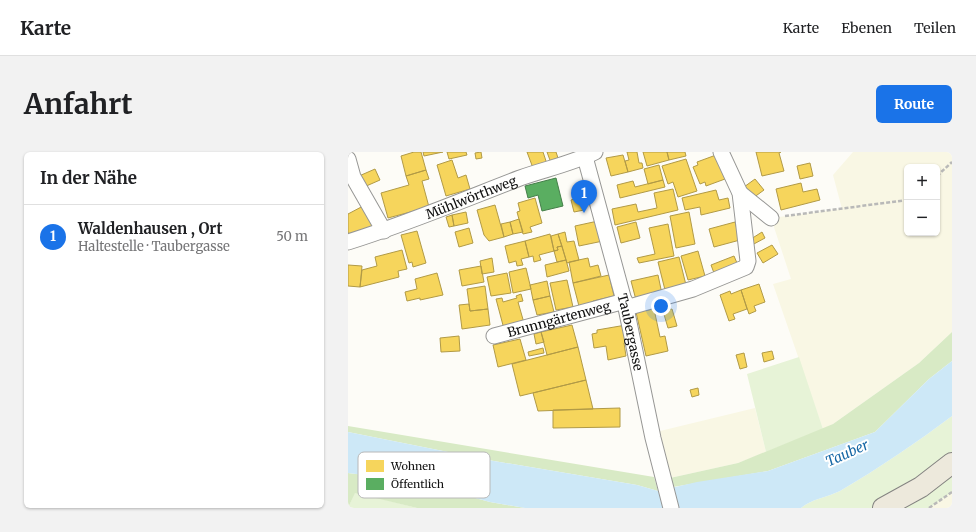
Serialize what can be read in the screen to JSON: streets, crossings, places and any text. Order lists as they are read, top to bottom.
{
  "streets": {
    "street": ["Mühlwörthweg", "Brunngärtenweg", "Taubergasse"]
  },
  "crossings": [
    ["Mühlwörthweg", "Taubergasse"],
    ["Brunngärtenweg", "Taubergasse"]
  ],
  "water": ["Tauber"],
  "legend": ["Wohnen", "Öffentlich"],
  "page": {
    "header": "Karte",
    "nav": ["Karte", "Ebenen", "Teilen"],
    "buttons": "Route",
    "title": "Anfahrt",
    "heading": "In der Nähe",
    "map_buttons": ["+", "−"],
    "pins": "1",
    "list": [
      {
        "mark": "1",
        "name": "Waldenhausen , Ort",
        "note": "Haltestelle · Taubergasse",
        "value": "50 m"
      }
    ]
  }
}
